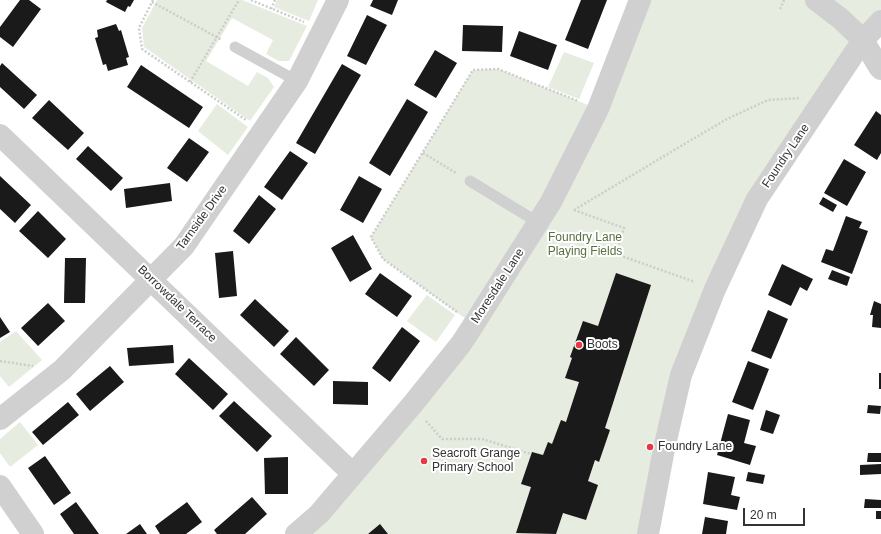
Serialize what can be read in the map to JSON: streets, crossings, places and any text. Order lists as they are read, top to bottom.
{
  "streets": {
    "street": [
      "Foundry Lane",
      "Tarnside Drive",
      "Moresdale Lane",
      "Borrowdale Terrace"
    ]
  },
  "crossings": [
    ["Tarnside Drive", "Borrowdale Terrace"],
    ["Moresdale Lane", "Borrowdale Terrace"]
  ],
  "parks": ["Foundry Lane Playing Fields"],
  "places": ["Boots", "Foundry Lane", "Seacroft Grange Primary School"],
  "scale_bar": "20 m"
}
